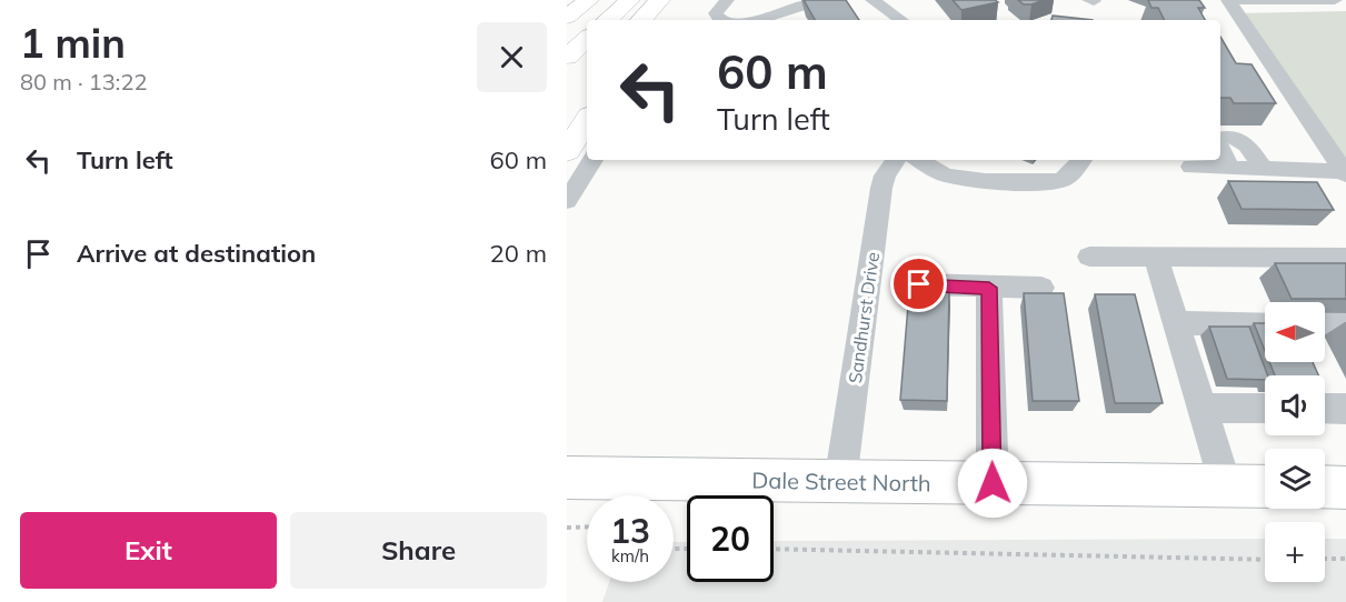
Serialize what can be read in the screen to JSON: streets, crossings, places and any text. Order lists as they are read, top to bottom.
{
  "streets": {
    "main road": ["Dale Street North"],
    "street": ["Sandhurst Drive"]
  },
  "crossings": [
    ["Sandhurst Drive", "Dale Street North"]
  ],
  "north": "left",
  "page": {
    "heading": ["1 min", "80 m · 13:22"],
    "turn": ["60 m", "Turn left"],
    "list": [
      {
        "name": "Turn left",
        "value": "60 m"
      },
      {
        "name": "Arrive at destination",
        "value": "20 m"
      }
    ],
    "map_buttons": "+",
    "speed": "13 km/h",
    "limit": "20",
    "buttons": ["Exit", "Share"]
  }
}
